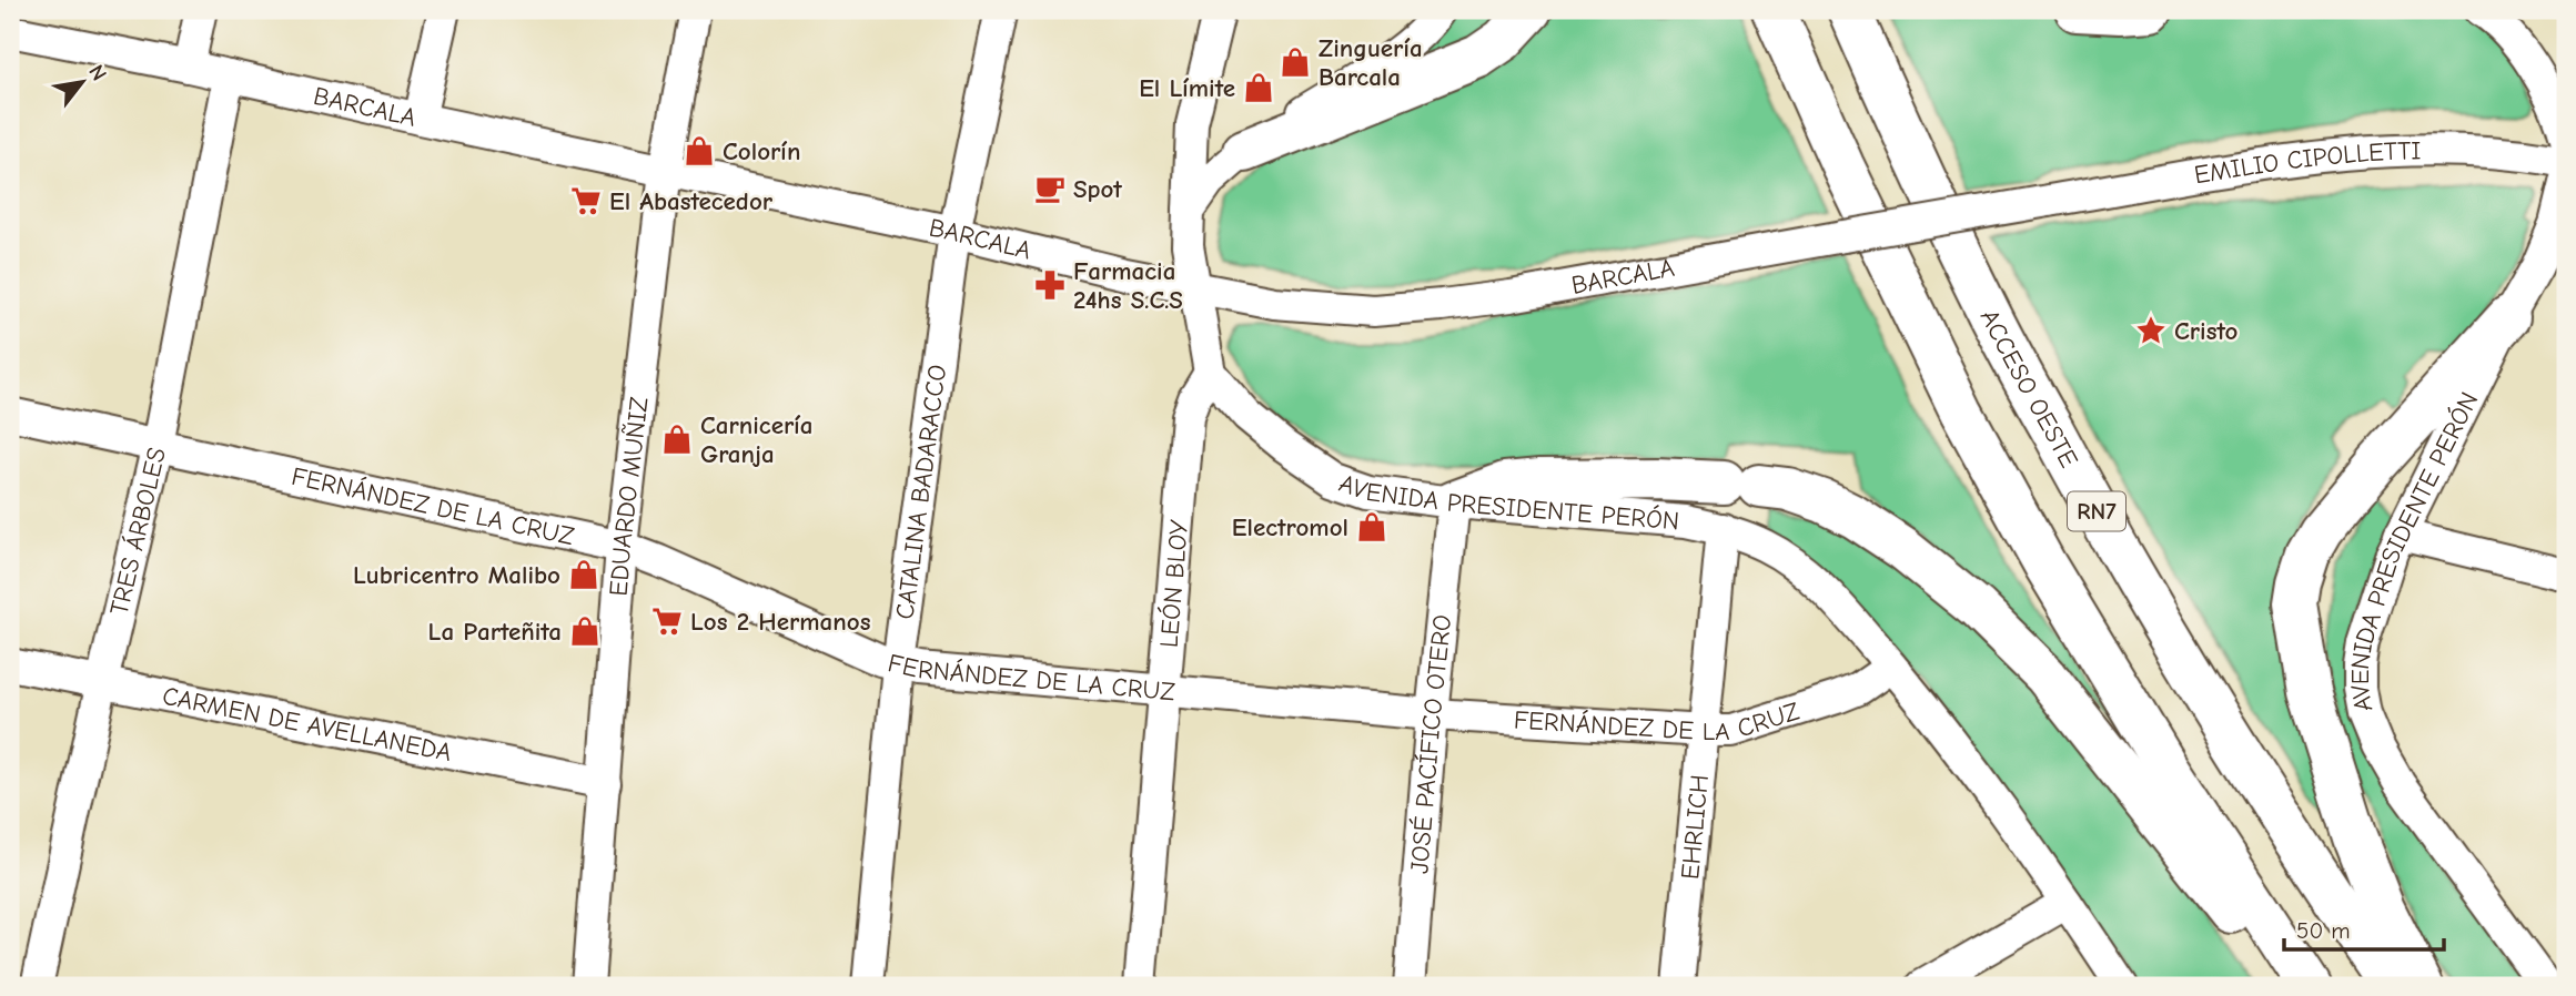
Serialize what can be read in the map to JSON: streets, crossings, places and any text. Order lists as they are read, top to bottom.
{
  "streets": {
    "highway": ["ACCESO OESTE", "RN7"],
    "street": [
      "BARCALA",
      "EMILIO CIPOLLETTI",
      "CATALINA BADARACCO",
      "EDUARDO MUÑIZ",
      "AVENIDA PRESIDENTE PERÓN",
      "FERNÁNDEZ DE LA CRUZ",
      "TRES ÁRBOLES",
      "LEÓN BLOY",
      "CARMEN DE AVELLANEDA",
      "JOSÉ PACÍFICO OTERO",
      "EHRLICH"
    ]
  },
  "crossings": [
    ["BARCALA", "EMILIO CIPOLLETTI"],
    ["BARCALA", "CATALINA BADARACCO"],
    ["BARCALA", "EDUARDO MUÑIZ"],
    ["BARCALA", "TRES ÁRBOLES"],
    ["CATALINA BADARACCO", "FERNÁNDEZ DE LA CRUZ"],
    ["EDUARDO MUÑIZ", "FERNÁNDEZ DE LA CRUZ"],
    ["EDUARDO MUÑIZ", "CARMEN DE AVELLANEDA"],
    ["AVENIDA PRESIDENTE PERÓN", "FERNÁNDEZ DE LA CRUZ"],
    ["AVENIDA PRESIDENTE PERÓN", "LEÓN BLOY"],
    ["AVENIDA PRESIDENTE PERÓN", "JOSÉ PACÍFICO OTERO"],
    ["AVENIDA PRESIDENTE PERÓN", "EHRLICH"],
    ["FERNÁNDEZ DE LA CRUZ", "TRES ÁRBOLES"],
    ["FERNÁNDEZ DE LA CRUZ", "LEÓN BLOY"],
    ["FERNÁNDEZ DE LA CRUZ", "JOSÉ PACÍFICO OTERO"],
    ["FERNÁNDEZ DE LA CRUZ", "EHRLICH"],
    ["TRES ÁRBOLES", "CARMEN DE AVELLANEDA"]
  ],
  "places": {
    "shop": [
      "Zinguería Barcala",
      "El Límite",
      "Colorín",
      "Carnicería Granja",
      "Electromol",
      "Lubricentro Malibo",
      "La Parteñita"
    ],
    "cafe": ["Spot"],
    "supermarket": ["El Abastecedor", "Los 2 Hermanos"],
    "pharmacy": ["Farmacia 24hs S.C.S"],
    "place": ["Cristo"]
  },
  "scale_bar": "50 m",
  "north": "top right"
}
